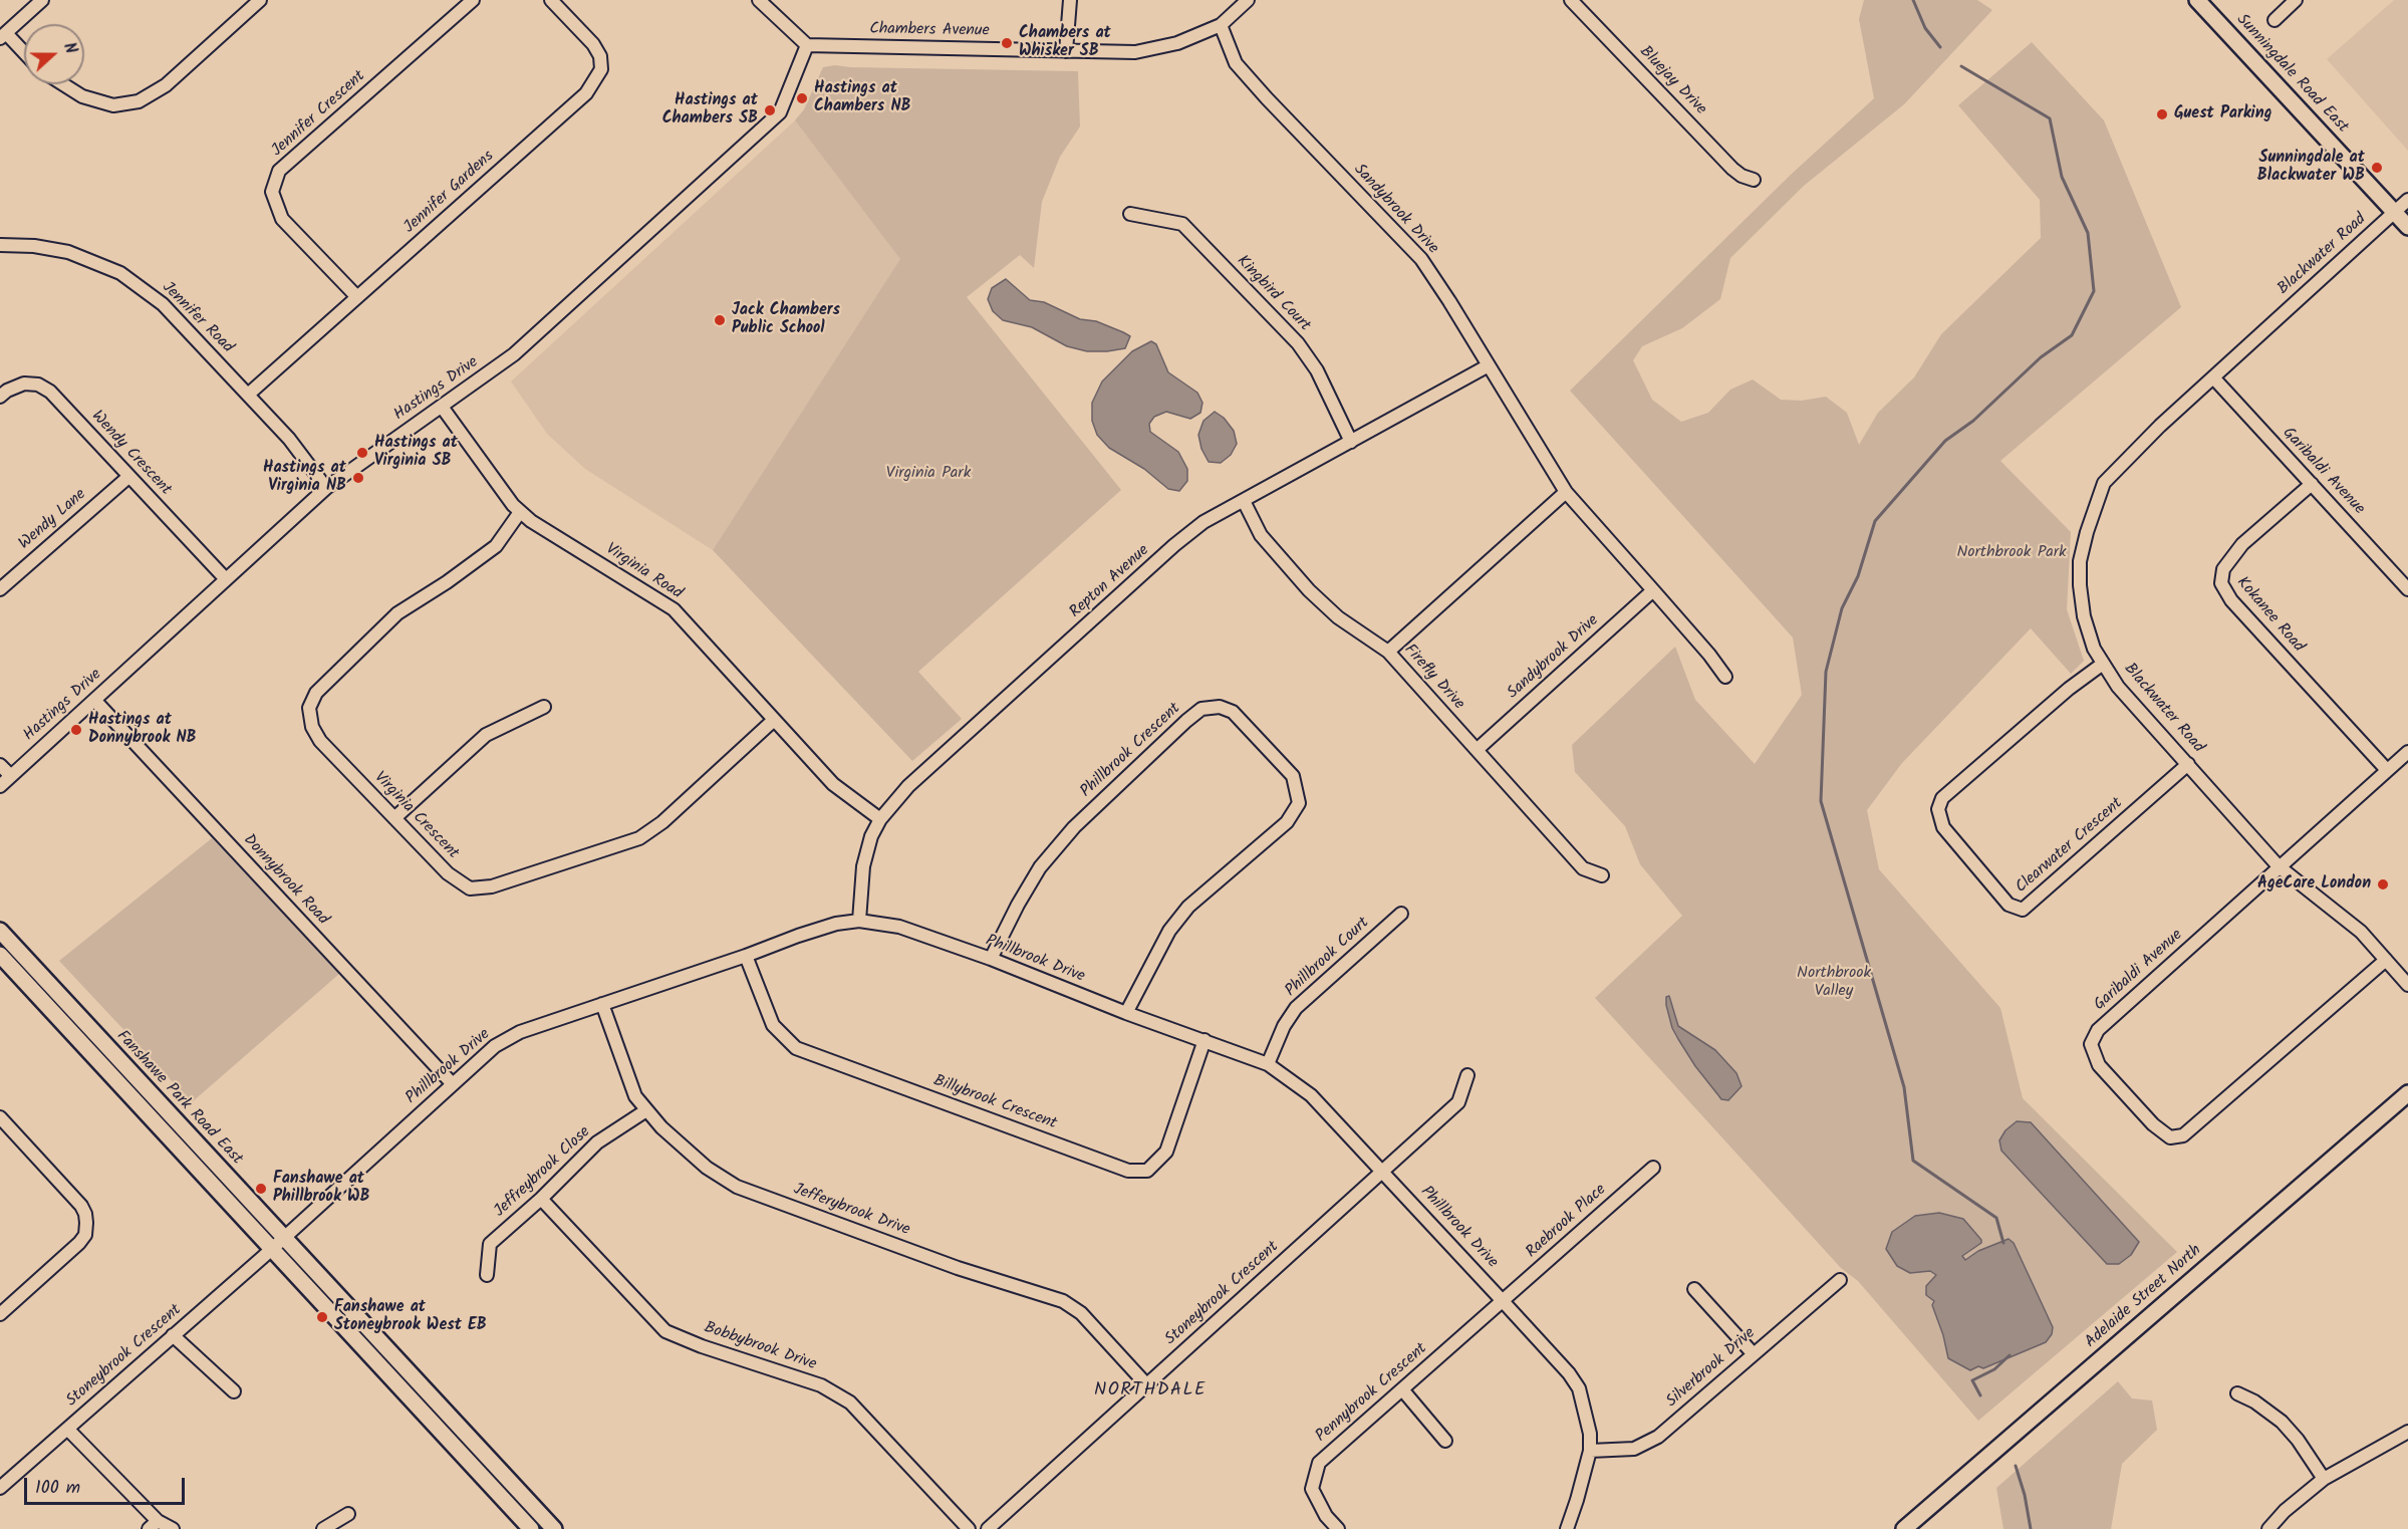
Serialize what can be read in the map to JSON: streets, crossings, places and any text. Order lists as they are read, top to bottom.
{
  "streets": {
    "main road": ["Sunningdale Road East", "Fanshawe Park Road East", "Adelaide Street North"],
    "street": [
      "Chambers Avenue",
      "Bluejay Drive",
      "Jennifer Crescent",
      "Jennifer Gardens",
      "Sandybrook Drive",
      "Blackwater Road",
      "Kingbird Court",
      "Jennifer Road",
      "Hastings Drive",
      "Wendy Crescent",
      "Garibaldi Avenue",
      "Wendy Lane",
      "Virginia Road",
      "Repton Avenue",
      "Kokanee Road",
      "Firefly Drive",
      "Phillbrook Crescent",
      "Virginia Crescent",
      "Clearwater Crescent",
      "Donnybrook Road",
      "Phillbrook Court",
      "Phillbrook Drive",
      "Billybrook Crescent",
      "Jeffreybrook Close",
      "Jefferybrook Drive",
      "Raebrook Place",
      "Stoneybrook Crescent",
      "Bobbybrook Drive",
      "Silverbrook Drive",
      "Pennybrook Crescent"
    ]
  },
  "crossings": [
    ["Chambers Avenue", "Sandybrook Drive"],
    ["Chambers Avenue", "Hastings Drive"],
    ["Sunningdale Road East", "Blackwater Road"],
    ["Jennifer Crescent", "Jennifer Gardens"],
    ["Jennifer Gardens", "Jennifer Road"],
    ["Sandybrook Drive", "Repton Avenue"],
    ["Sandybrook Drive", "Firefly Drive"],
    ["Blackwater Road", "Garibaldi Avenue"],
    ["Blackwater Road", "Clearwater Crescent"],
    ["Kingbird Court", "Repton Avenue"],
    ["Jennifer Road", "Hastings Drive"],
    ["Hastings Drive", "Wendy Crescent"],
    ["Hastings Drive", "Virginia Road"],
    ["Hastings Drive", "Donnybrook Road"],
    ["Wendy Crescent", "Wendy Lane"],
    ["Garibaldi Avenue", "Kokanee Road"],
    ["Virginia Road", "Repton Avenue"],
    ["Virginia Road", "Virginia Crescent"],
    ["Repton Avenue", "Firefly Drive"],
    ["Repton Avenue", "Phillbrook Drive"],
    ["Phillbrook Crescent", "Phillbrook Drive"],
    ["Donnybrook Road", "Phillbrook Drive"],
    ["Phillbrook Court", "Phillbrook Drive"],
    ["Phillbrook Drive", "Fanshawe Park Road East"],
    ["Phillbrook Drive", "Billybrook Crescent"],
    ["Phillbrook Drive", "Jefferybrook Drive"],
    ["Phillbrook Drive", "Raebrook Place"],
    ["Phillbrook Drive", "Stoneybrook Crescent"],
    ["Phillbrook Drive", "Silverbrook Drive"],
    ["Phillbrook Drive", "Pennybrook Crescent"],
    ["Fanshawe Park Road East", "Stoneybrook Crescent"],
    ["Jeffreybrook Close", "Jefferybrook Drive"],
    ["Jeffreybrook Close", "Bobbybrook Drive"],
    ["Jefferybrook Drive", "Stoneybrook Crescent"],
    ["Raebrook Place", "Pennybrook Crescent"]
  ],
  "districts": ["NORTHDALE"],
  "parks": ["Virginia Park", "Northbrook Park", "Northbrook Valley"],
  "places": [
    "Chambers at Whisker SB",
    "Hastings at Chambers NB",
    "Hastings at Chambers SB",
    "Guest Parking",
    "Sunningdale at Blackwater WB",
    "Jack Chambers Public School",
    "Hastings at Virginia SB",
    "Hastings at Virginia NB",
    "Hastings at Donnybrook NB",
    "AgeCare London",
    "Fanshawe at Phillbrook WB",
    "Fanshawe at Stoneybrook West EB"
  ],
  "scale_bar": "100 m",
  "north": "right"
}
